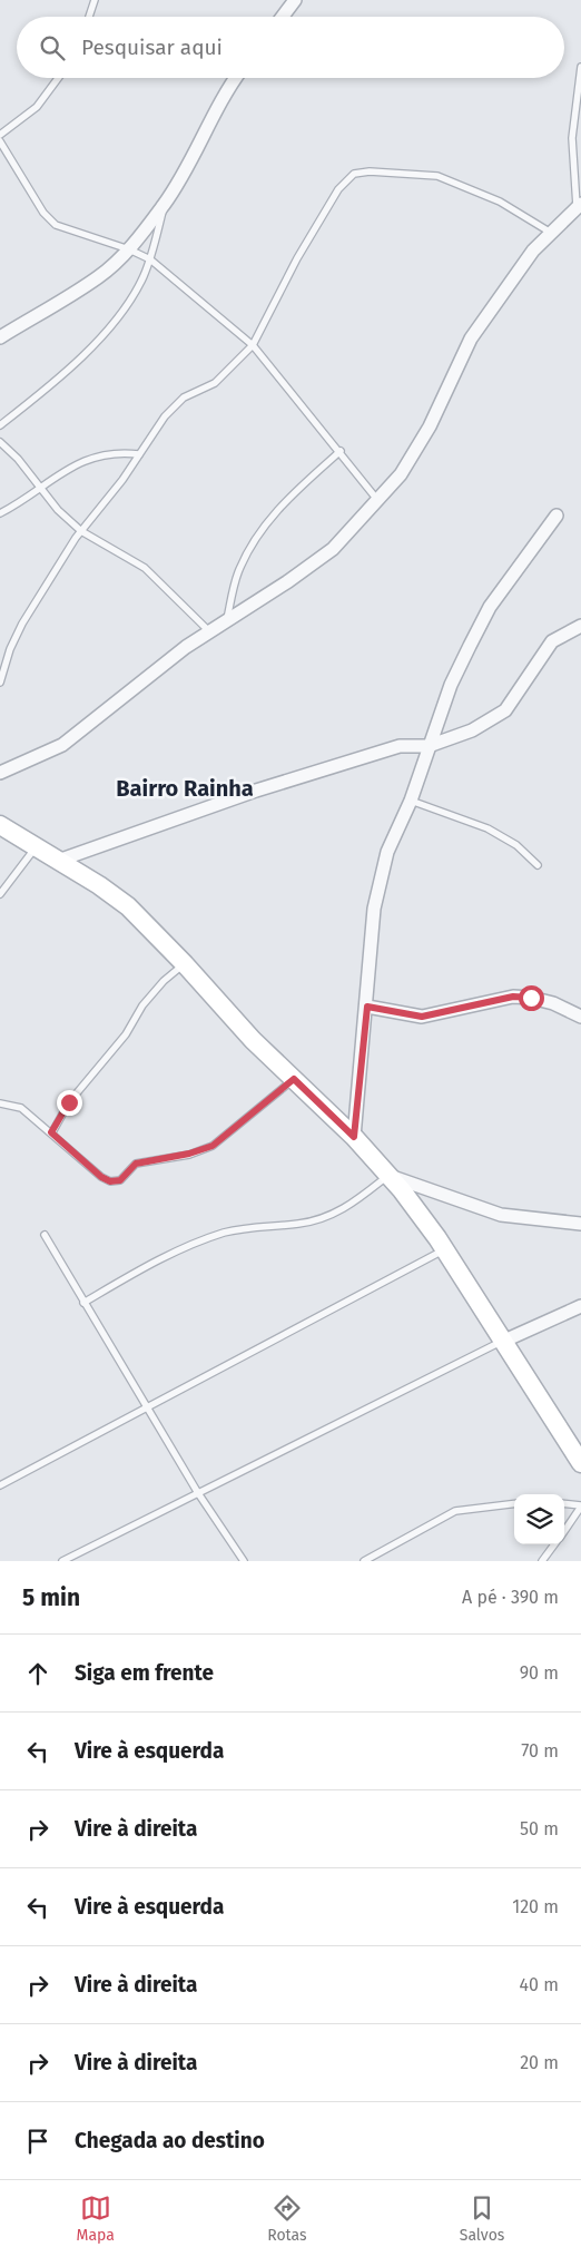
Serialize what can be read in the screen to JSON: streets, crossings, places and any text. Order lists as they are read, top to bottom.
{
  "districts": ["Bairro Rainha"],
  "page": {
    "search": "Pesquisar aqui",
    "heading": ["5 min", "A pé · 390 m"],
    "list": [
      ["Siga em frente", "90 m"],
      ["Vire à esquerda", "70 m"],
      ["Vire à direita", "50 m"],
      ["Vire à esquerda", "120 m"],
      ["Vire à direita", "40 m"],
      ["Vire à direita", "20 m"],
      "Chegada ao destino"
    ],
    "nav": ["Mapa", "Rotas", "Salvos"]
  }
}
